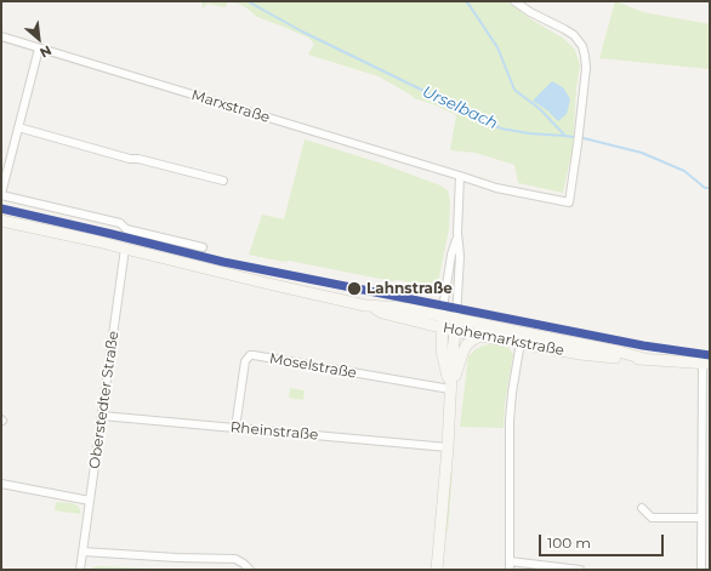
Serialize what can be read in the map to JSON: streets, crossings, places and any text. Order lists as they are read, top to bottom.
{
  "streets": {
    "street": [
      "Marxstraße",
      "Hohemarkstraße",
      "Moselstraße",
      "Oberstedter Straße",
      "Rheinstraße"
    ]
  },
  "crossings": [
    ["Hohemarkstraße", "Oberstedter Straße"],
    ["Moselstraße", "Rheinstraße"],
    ["Oberstedter Straße", "Rheinstraße"]
  ],
  "water": ["Urselbach"],
  "places": ["Lahnstraße"],
  "scale_bar": "100 m",
  "north": "bottom right"
}
